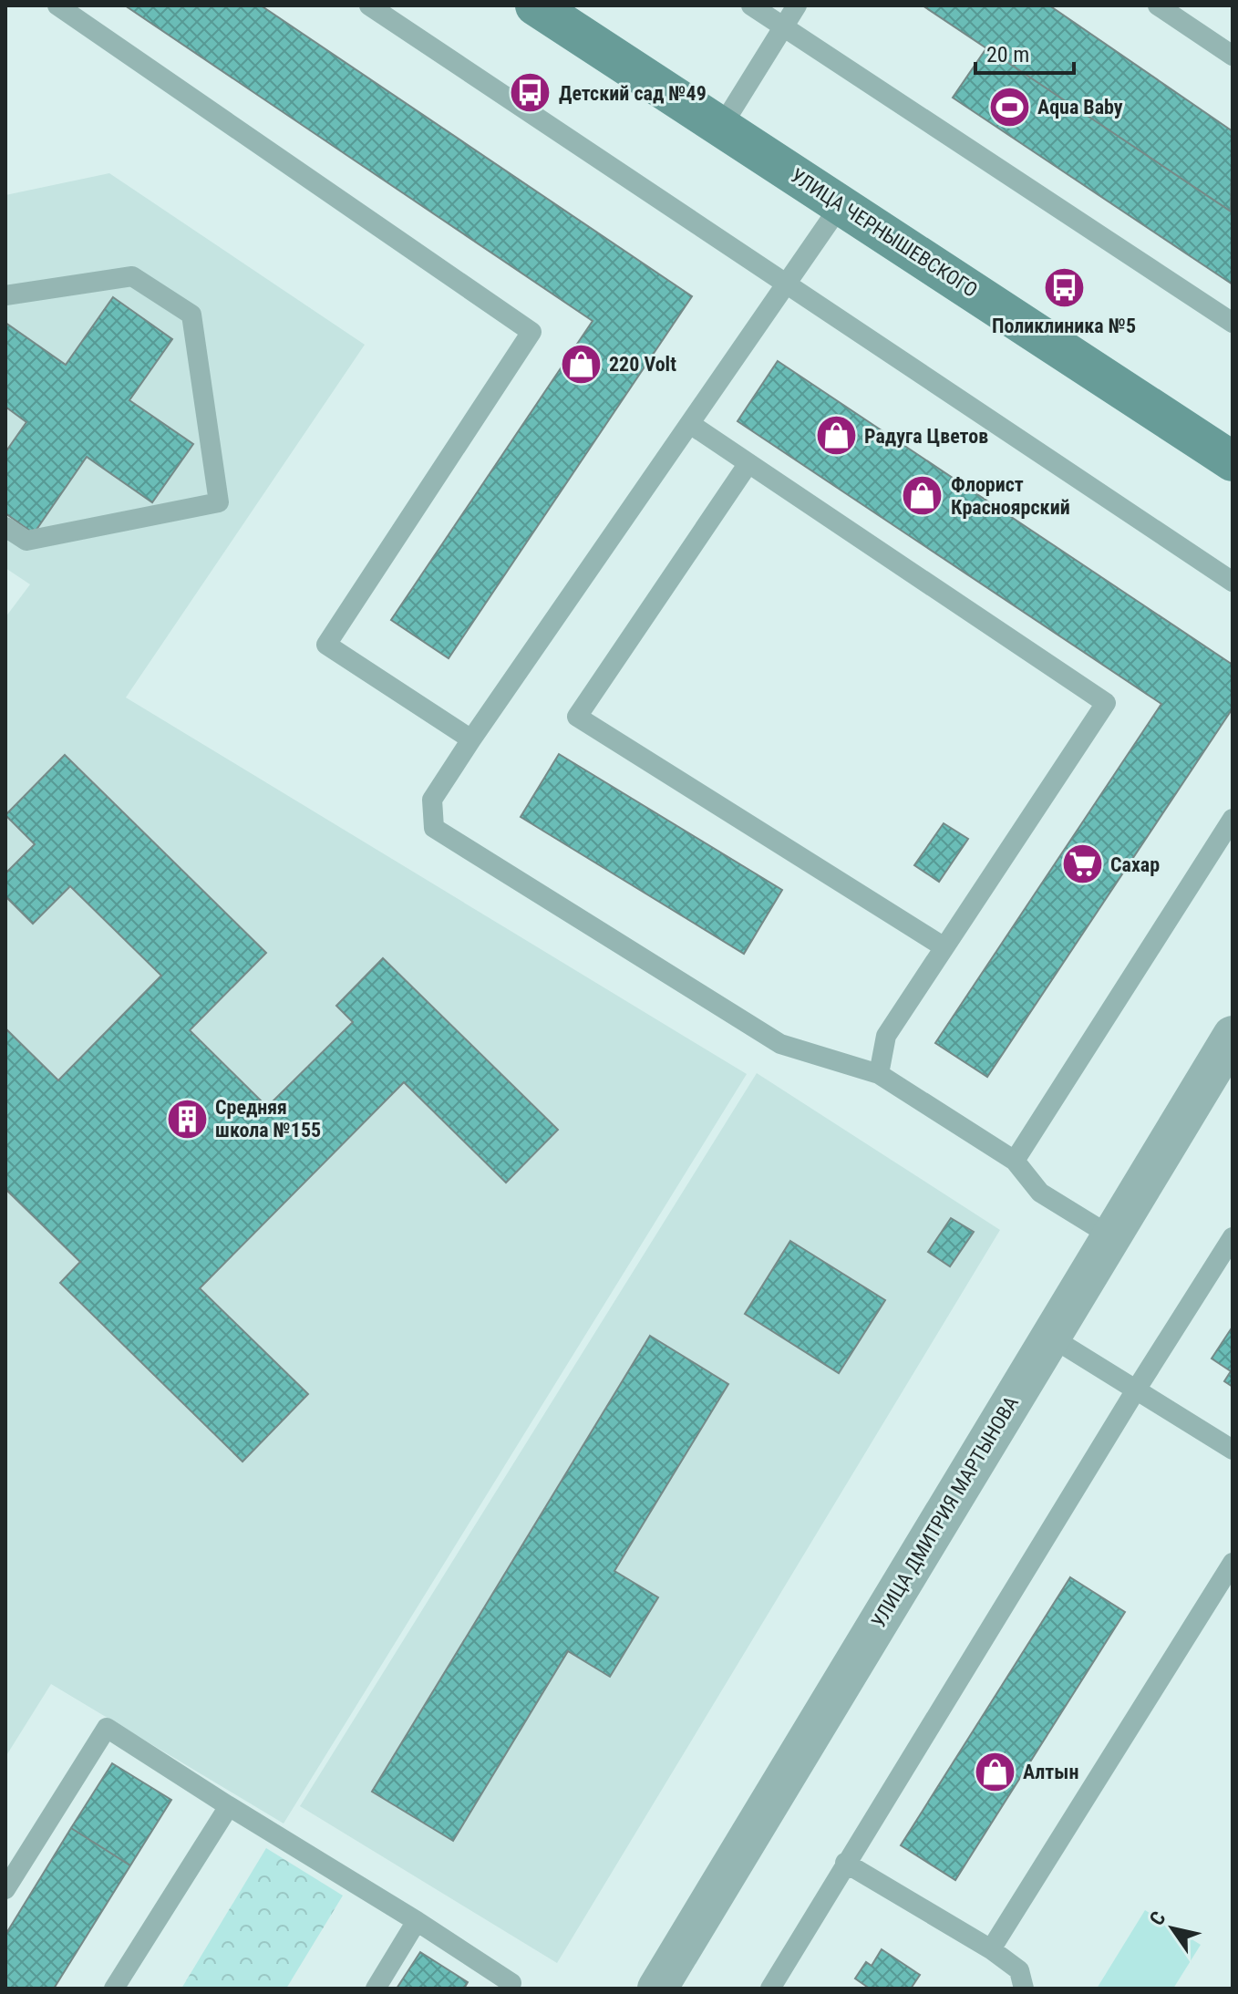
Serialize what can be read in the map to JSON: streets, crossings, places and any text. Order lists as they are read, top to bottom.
{
  "streets": {
    "main road": ["УЛИЦА ЧЕРНЫШЕВСКОГО"],
    "street": ["УЛИЦА ДМИТРИЯ МАРТЫНОВА"]
  },
  "places": {
    "bus stop": ["Детский сад №49", "Поликлиника №5"],
    "sports": ["Aqua Baby"],
    "shop": [
      "220 Volt",
      "Радуга Цветов",
      "Флорист Красноярский",
      "Алтын"
    ],
    "supermarket": ["Сахар"],
    "building": ["Средняя школа №155"]
  },
  "scale_bar": "20 m",
  "north": "top left"
}
